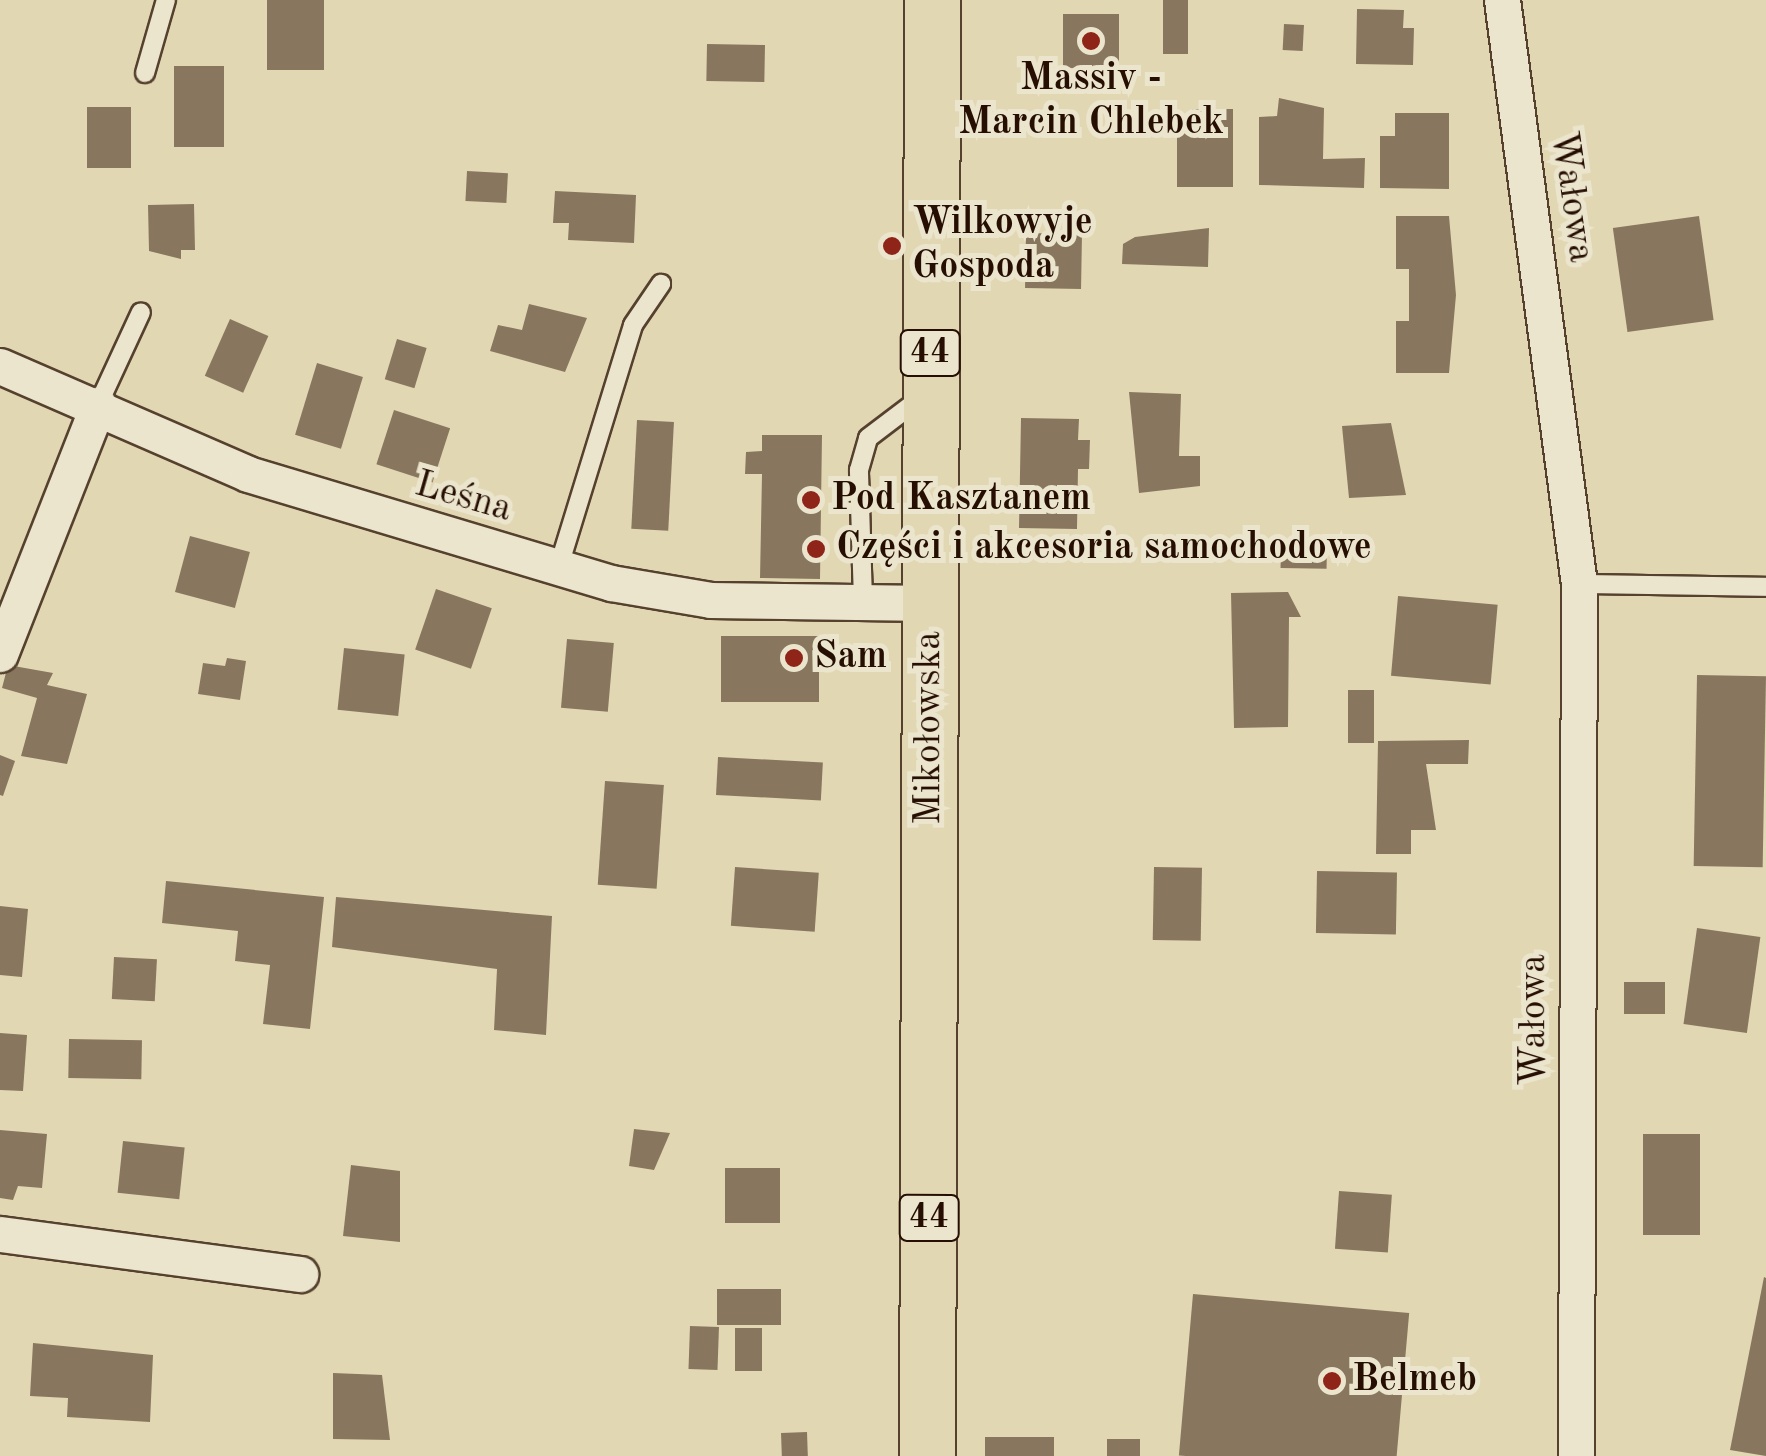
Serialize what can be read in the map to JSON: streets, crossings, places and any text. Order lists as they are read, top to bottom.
{
  "streets": {
    "main road": ["44", "Mikołowska"],
    "street": ["Wałowa", "Leśna"]
  },
  "crossings": [
    ["Leśna", "Mikołowska"]
  ],
  "places": [
    "Massiv - Marcin Chlebek",
    "Wilkowyje Gospoda",
    "Pod Kasztanem",
    "Części i akcesoria samochodowe",
    "Sam",
    "Belmeb"
  ]
}
